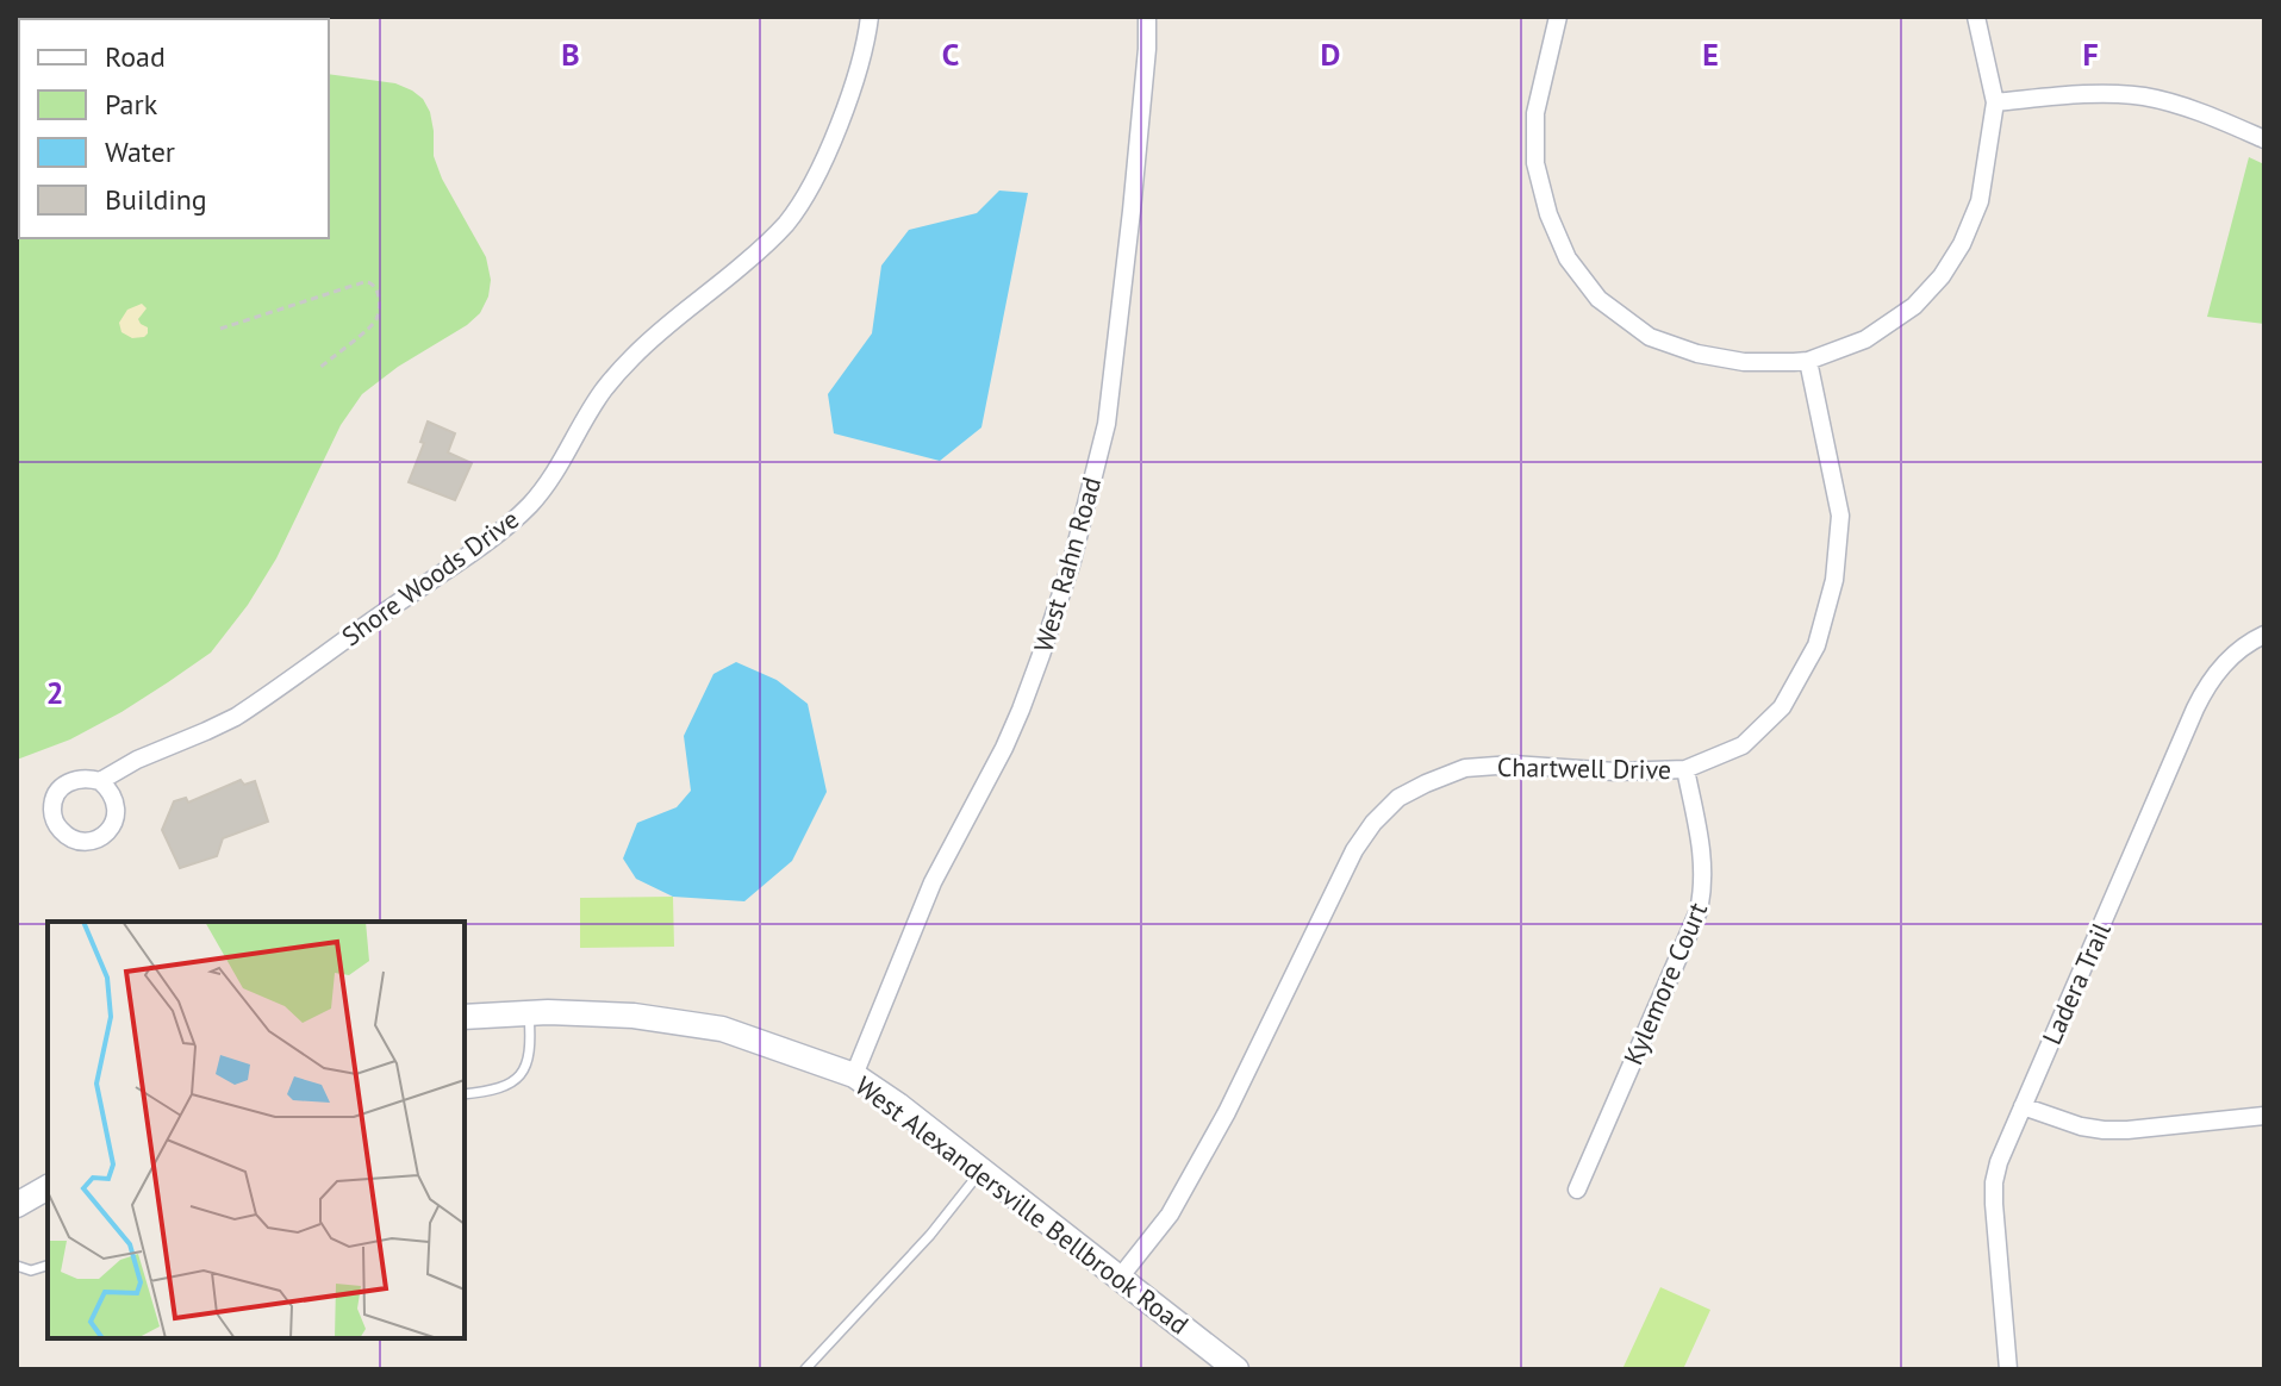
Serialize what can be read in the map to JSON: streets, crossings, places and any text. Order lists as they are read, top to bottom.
{
  "streets": {
    "main road": ["West Alexandersville Bellbrook Road"],
    "street": [
      "West Rahn Road",
      "Shore Woods Drive",
      "Chartwell Drive",
      "Kylemore Court",
      "Ladera Trail"
    ]
  },
  "crossings": [
    ["West Rahn Road", "West Alexandersville Bellbrook Road"],
    ["Chartwell Drive", "Kylemore Court"],
    ["Chartwell Drive", "West Alexandersville Bellbrook Road"]
  ],
  "legend": [
    "Road",
    "Park",
    "Water",
    "Building"
  ],
  "grid": {
    "columns": [
      "B",
      "C",
      "D",
      "E",
      "F"
    ],
    "rows": ["2"]
  }
}
